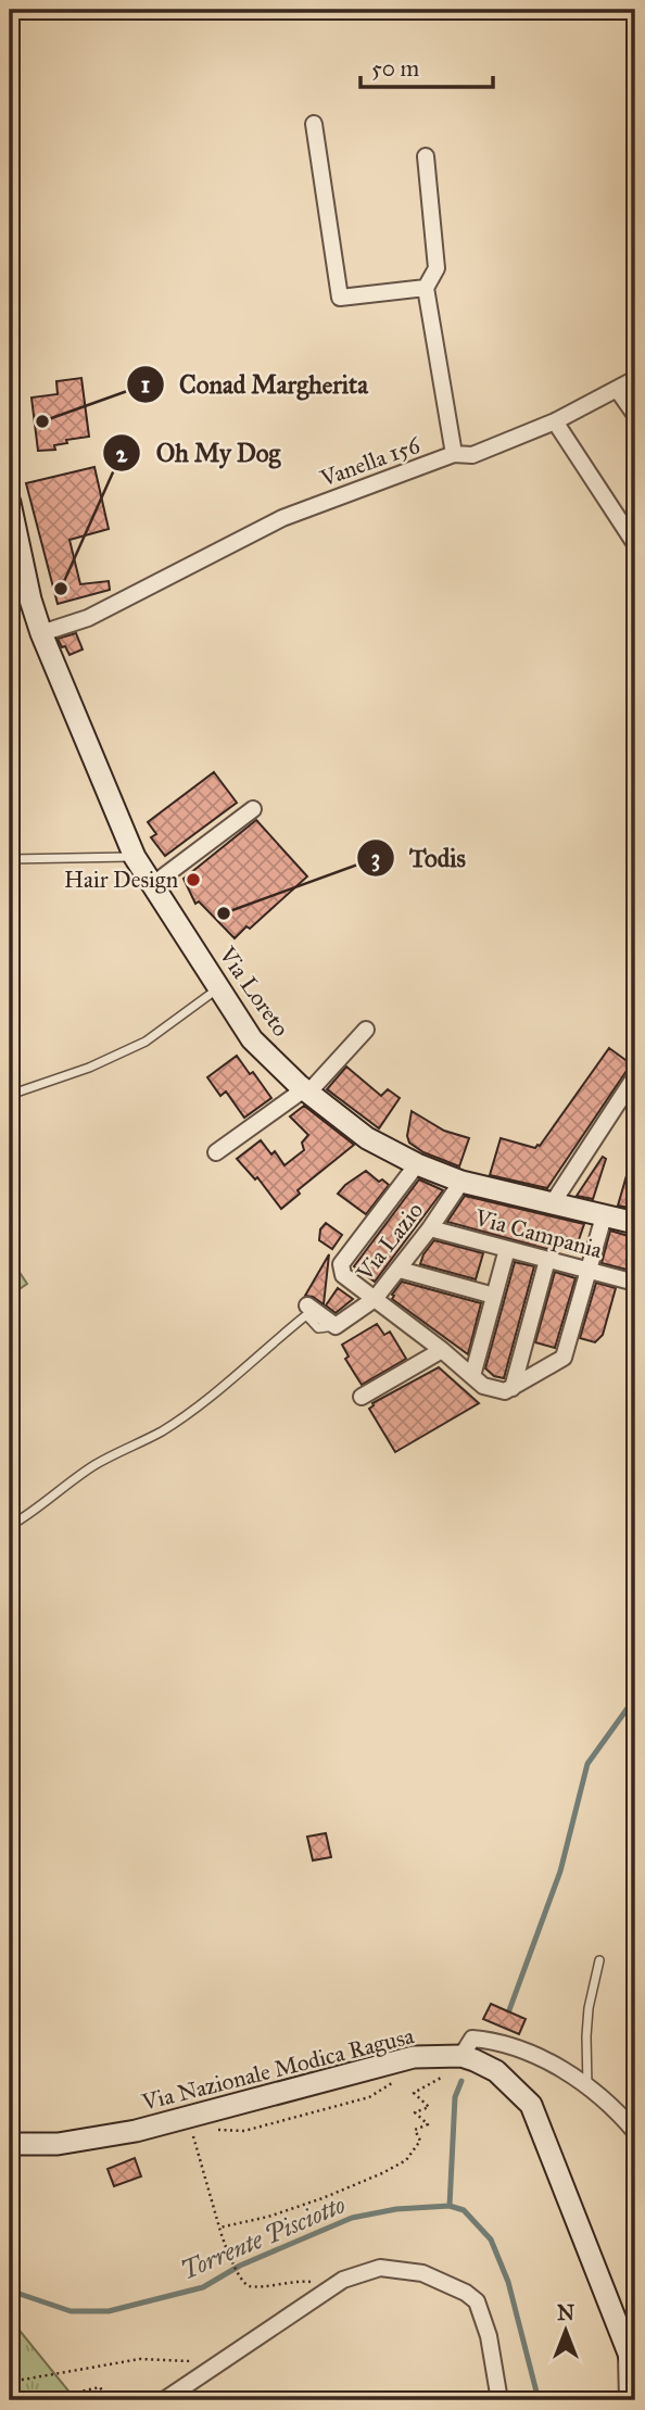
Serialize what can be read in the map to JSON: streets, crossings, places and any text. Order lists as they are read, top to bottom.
{
  "streets": {
    "street": [
      "Vanella 156",
      "Via Loreto",
      "Via Campania",
      "Via Lazio",
      "Via Nazionale Modica Ragusa"
    ]
  },
  "crossings": [
    ["Vanella 156", "Via Loreto"],
    ["Via Loreto", "Via Lazio"],
    ["Via Campania", "Via Lazio"]
  ],
  "water": ["Torrente Pisciotto"],
  "places": [
    "Conad Margherita",
    "Oh My Dog",
    "Hair Design",
    "Todis"
  ],
  "scale_bar": "50 m",
  "north": "top"
}
